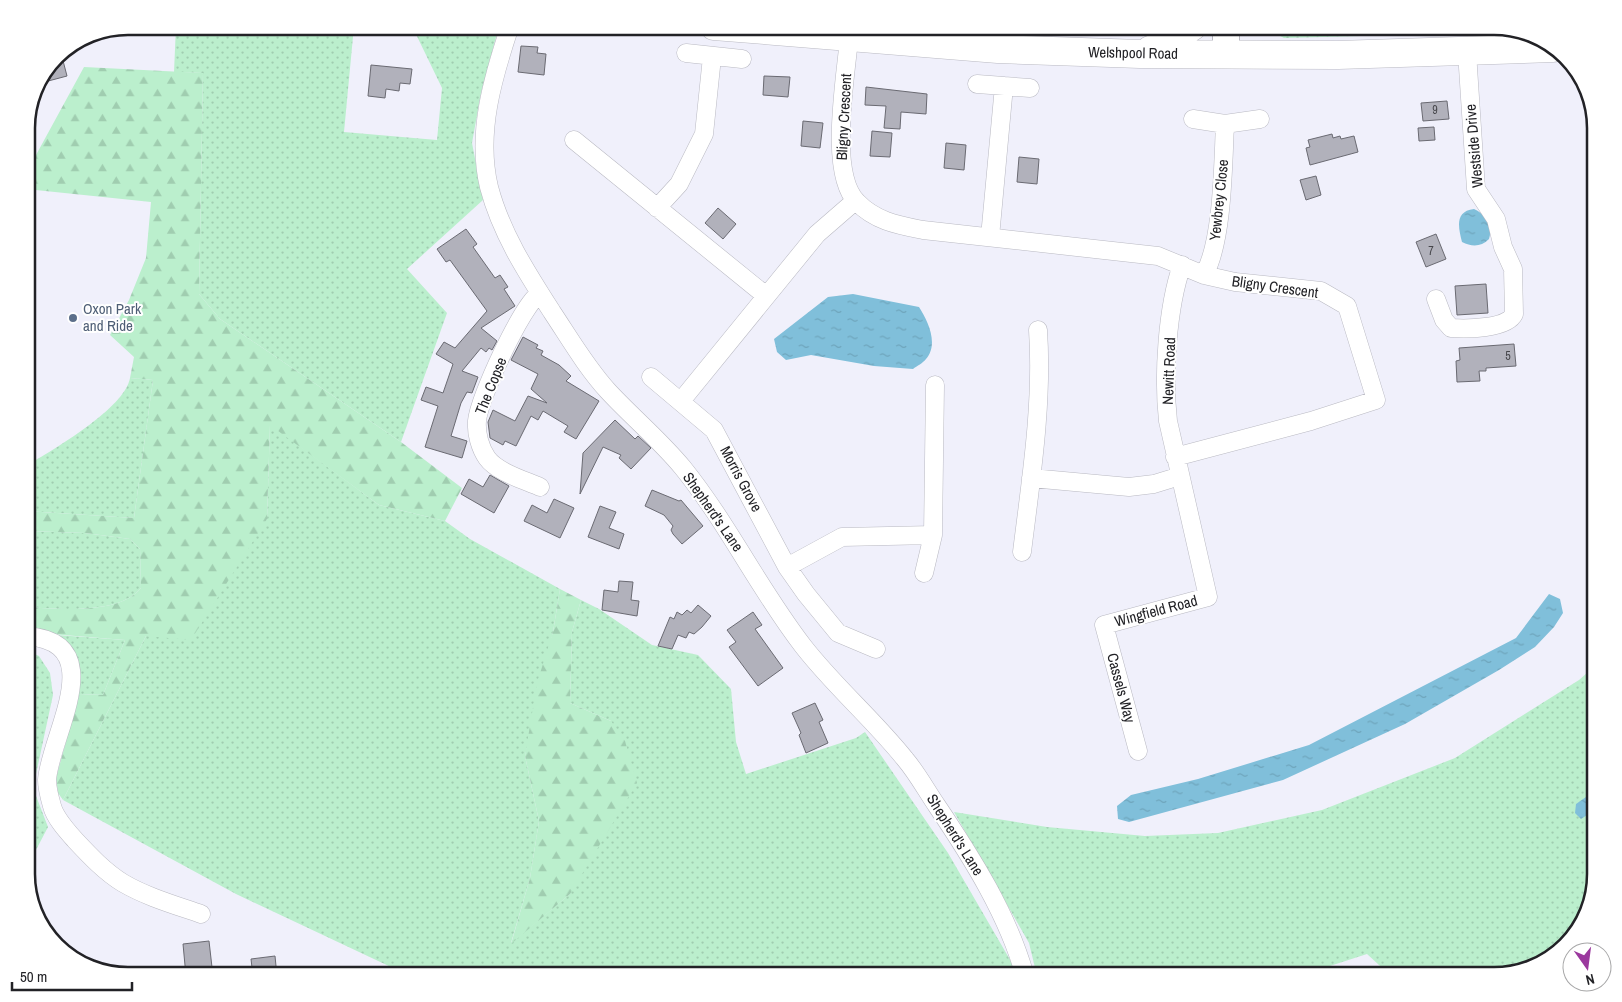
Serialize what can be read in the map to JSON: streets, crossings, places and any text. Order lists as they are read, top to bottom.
{
  "streets": {
    "main road": ["Welshpool Road"],
    "street": [
      "Bligny Crescent",
      "Westside Drive",
      "Yewbrey Close",
      "Newitt Road",
      "The Copse",
      "Morris Grove",
      "Shepherd's Lane",
      "Wingfield Road",
      "Cassels Way"
    ]
  },
  "crossings": [
    ["Welshpool Road", "Bligny Crescent"],
    ["Welshpool Road", "Westside Drive"],
    ["Bligny Crescent", "Yewbrey Close"],
    ["Bligny Crescent", "Newitt Road"],
    ["Newitt Road", "Wingfield Road"],
    ["The Copse", "Shepherd's Lane"],
    ["Wingfield Road", "Cassels Way"]
  ],
  "places": ["Oxon Park and Ride"],
  "house_numbers": ["9", "7", "5"],
  "scale_bar": "50 m",
  "north": "bottom"
}
